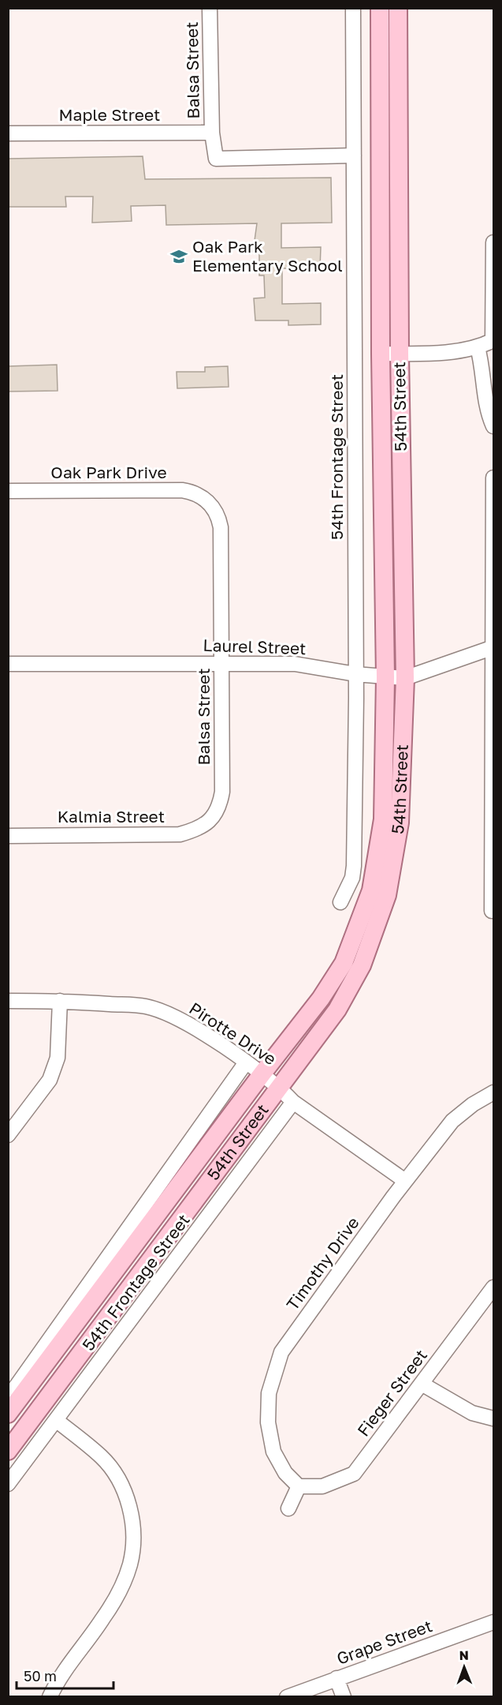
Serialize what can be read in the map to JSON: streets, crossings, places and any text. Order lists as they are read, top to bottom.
{
  "streets": {
    "main road": ["54th Street"],
    "street": [
      "Balsa Street",
      "Maple Street",
      "54th Frontage Street",
      "Oak Park Drive",
      "Laurel Street",
      "Kalmia Street",
      "Pirotte Drive",
      "Timothy Drive",
      "Fieger Street",
      "Grape Street"
    ]
  },
  "crossings": [
    ["Balsa Street", "Maple Street"],
    ["Balsa Street", "54th Frontage Street"],
    ["Balsa Street", "Oak Park Drive"],
    ["Balsa Street", "Laurel Street"],
    ["Balsa Street", "Kalmia Street"],
    ["54th Street", "Laurel Street"],
    ["54th Street", "Pirotte Drive"],
    ["54th Frontage Street", "Laurel Street"],
    ["54th Frontage Street", "Pirotte Drive"],
    ["Pirotte Drive", "Timothy Drive"],
    ["Timothy Drive", "Fieger Street"]
  ],
  "places": {
    "school or university": ["Oak Park Elementary School"]
  },
  "scale_bar": "50 m",
  "north": "top"
}
